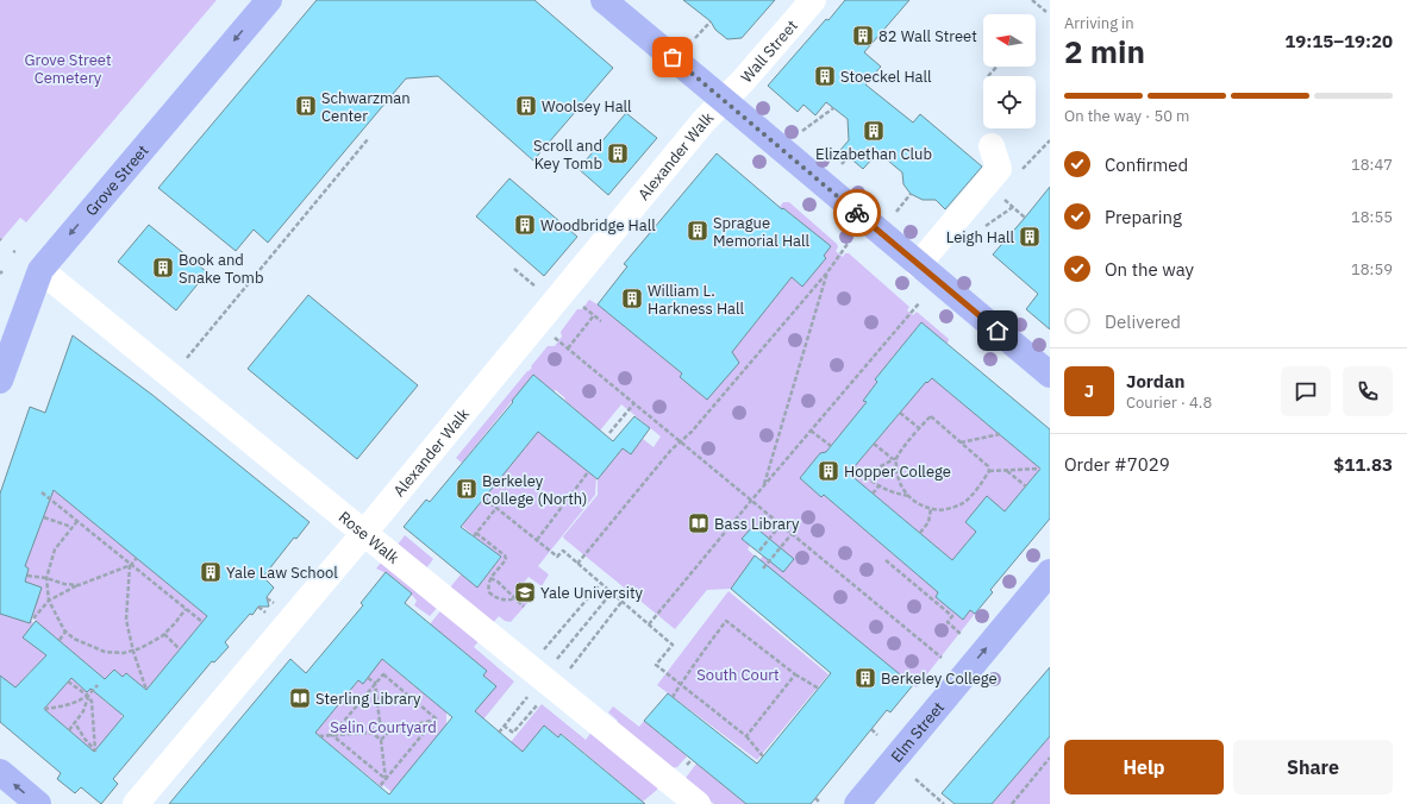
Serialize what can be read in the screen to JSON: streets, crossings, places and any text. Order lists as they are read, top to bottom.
{
  "streets": {
    "main road": ["Grove Street", "Elm Street"],
    "street": ["Wall Street", "Alexander Walk", "Rose Walk"]
  },
  "crossings": [
    ["Wall Street", "Alexander Walk"],
    ["Alexander Walk", "Rose Walk"],
    ["Grove Street", "Rose Walk"]
  ],
  "one_way": ["Grove Street", "Elm Street"],
  "parks": ["Grove Street Cemetery", "South Court", "Selin Courtyard"],
  "places": {
    "building": [
      "82 Wall Street",
      "Stoeckel Hall",
      "Schwarzman Center",
      "Woolsey Hall",
      "Elizabethan Club",
      "Scroll and Key Tomb",
      "Woodbridge Hall",
      "Sprague Memorial Hall",
      "Leigh Hall",
      "Book and Snake Tomb",
      "William L. Harkness Hall",
      "Hopper College",
      "Berkeley College (North)",
      "Yale Law School",
      "Berkeley College"
    ],
    "library": ["Bass Library", "Sterling Library"],
    "school or university": ["Yale University"]
  },
  "north": "left",
  "page": {
    "heading": ["2 min", "Arriving in", "19:15–19:20"],
    "panel": [
      "Jordan",
      "Courier · 4.8",
      "Order #7029",
      "$11.83"
    ],
    "bar": "On the way · 50 m",
    "list": [
      ["Confirmed", "18:47"],
      ["Preparing", "18:55"],
      ["On the way", "18:59"],
      "Delivered"
    ],
    "round": "J",
    "buttons": ["Help", "Share"]
  }
}
